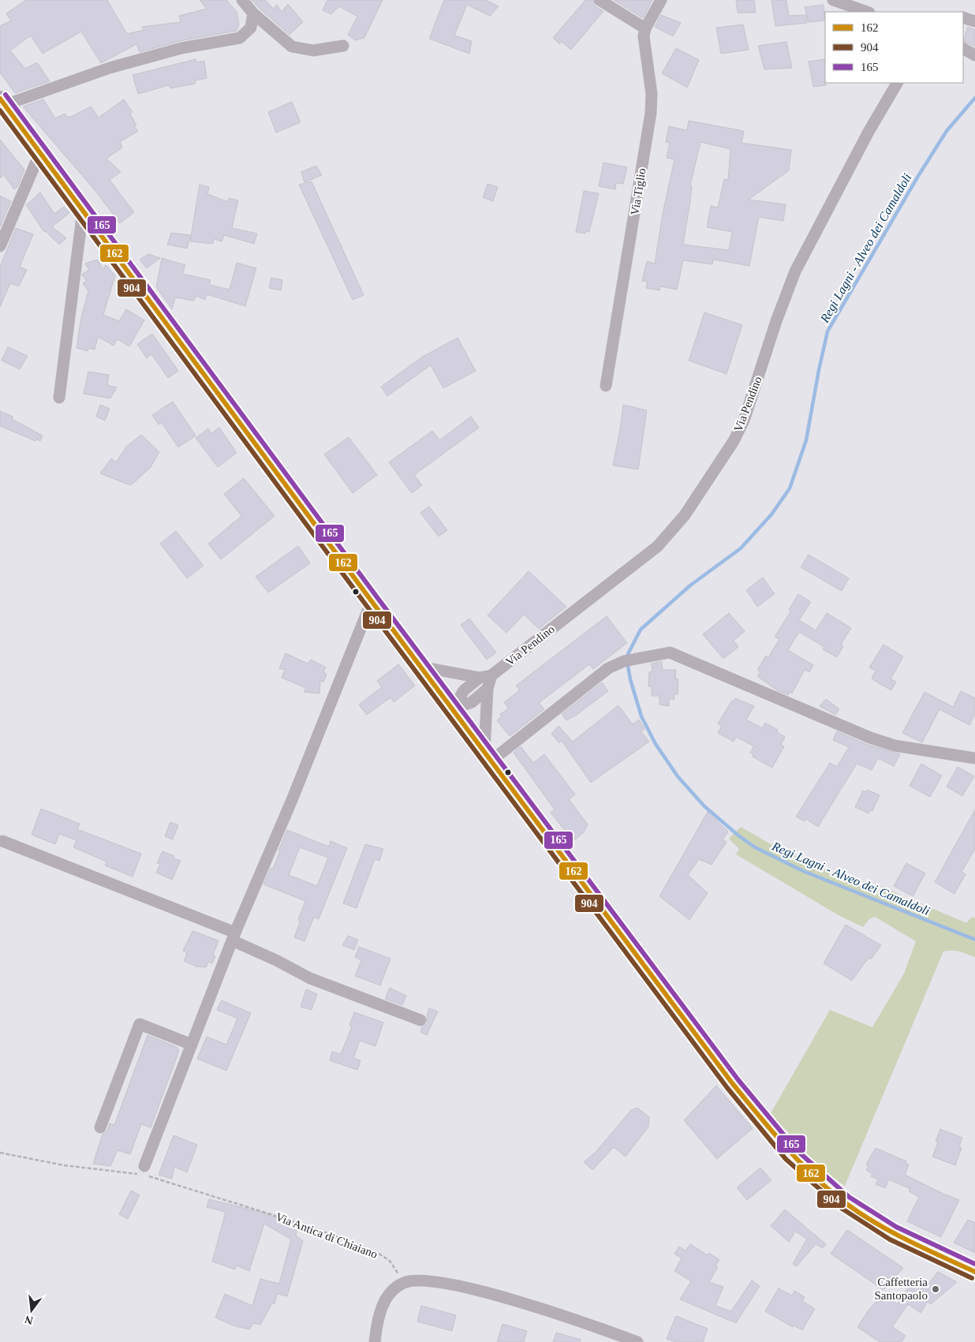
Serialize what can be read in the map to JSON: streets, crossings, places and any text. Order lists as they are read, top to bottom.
{
  "streets": {
    "street": ["Via Tiglio", "Via Pendino"],
    "path": ["Via Antica di Chiaiano"]
  },
  "water": ["Regi Lagni - Alveo dei Camaldoli"],
  "places": ["Caffetteria Santopaolo"],
  "lines": ["transit line 165", "transit line 162", "transit line 904"],
  "legend": ["162", "904", "165"],
  "north": "bottom"
}
